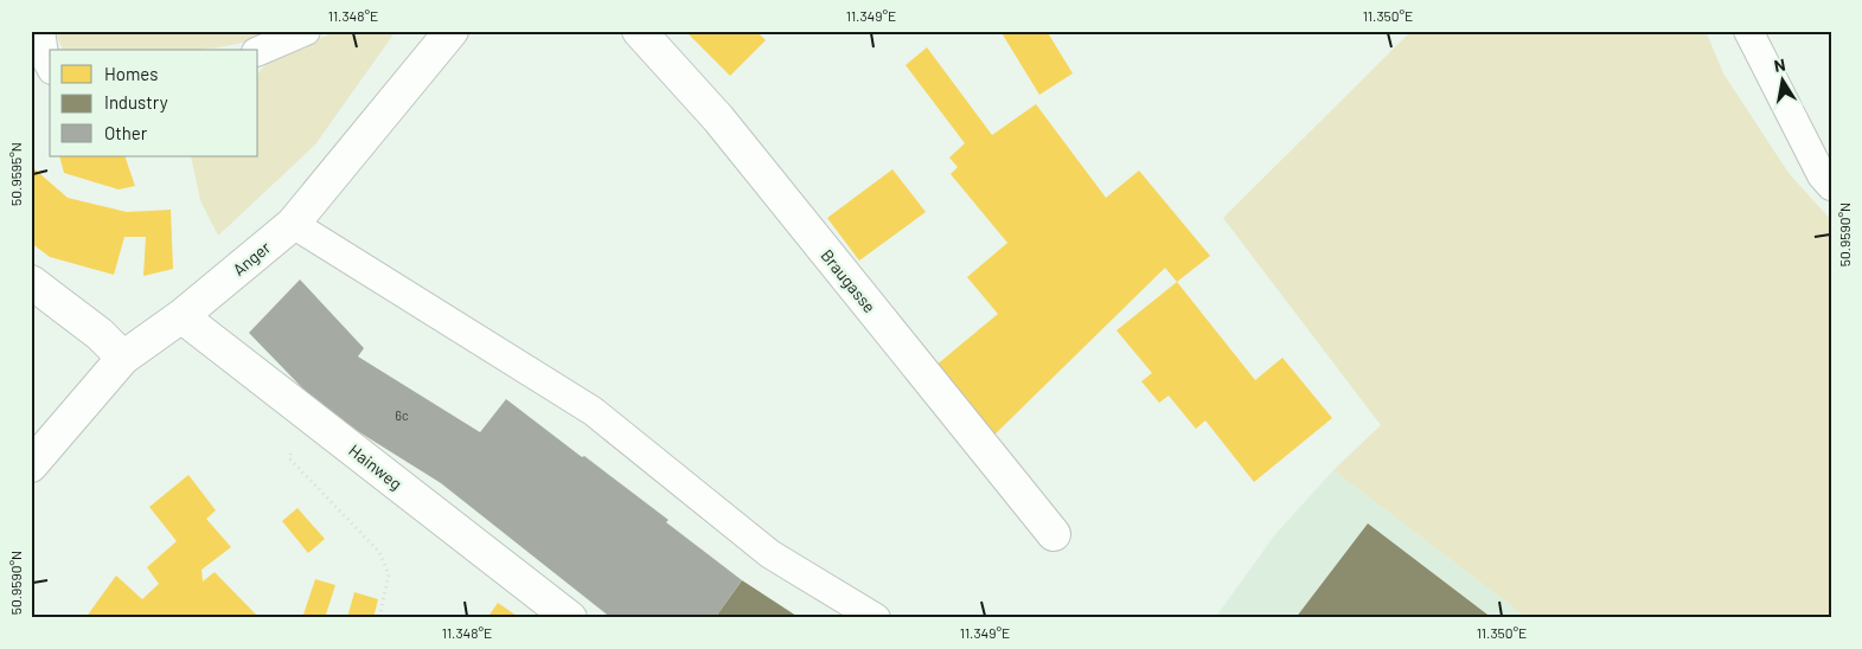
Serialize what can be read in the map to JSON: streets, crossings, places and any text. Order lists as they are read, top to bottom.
{
  "streets": {
    "street": ["Anger", "Braugasse", "Hainweg"]
  },
  "crossings": [
    ["Anger", "Hainweg"]
  ],
  "house_numbers": ["6c"],
  "legend": ["Homes", "Industry", "Other"],
  "north": "top",
  "coordinates": [
    "11.348°E",
    "11.349°E",
    "11.350°E",
    "50.9595°N",
    "50.9590°N"
  ]
}
